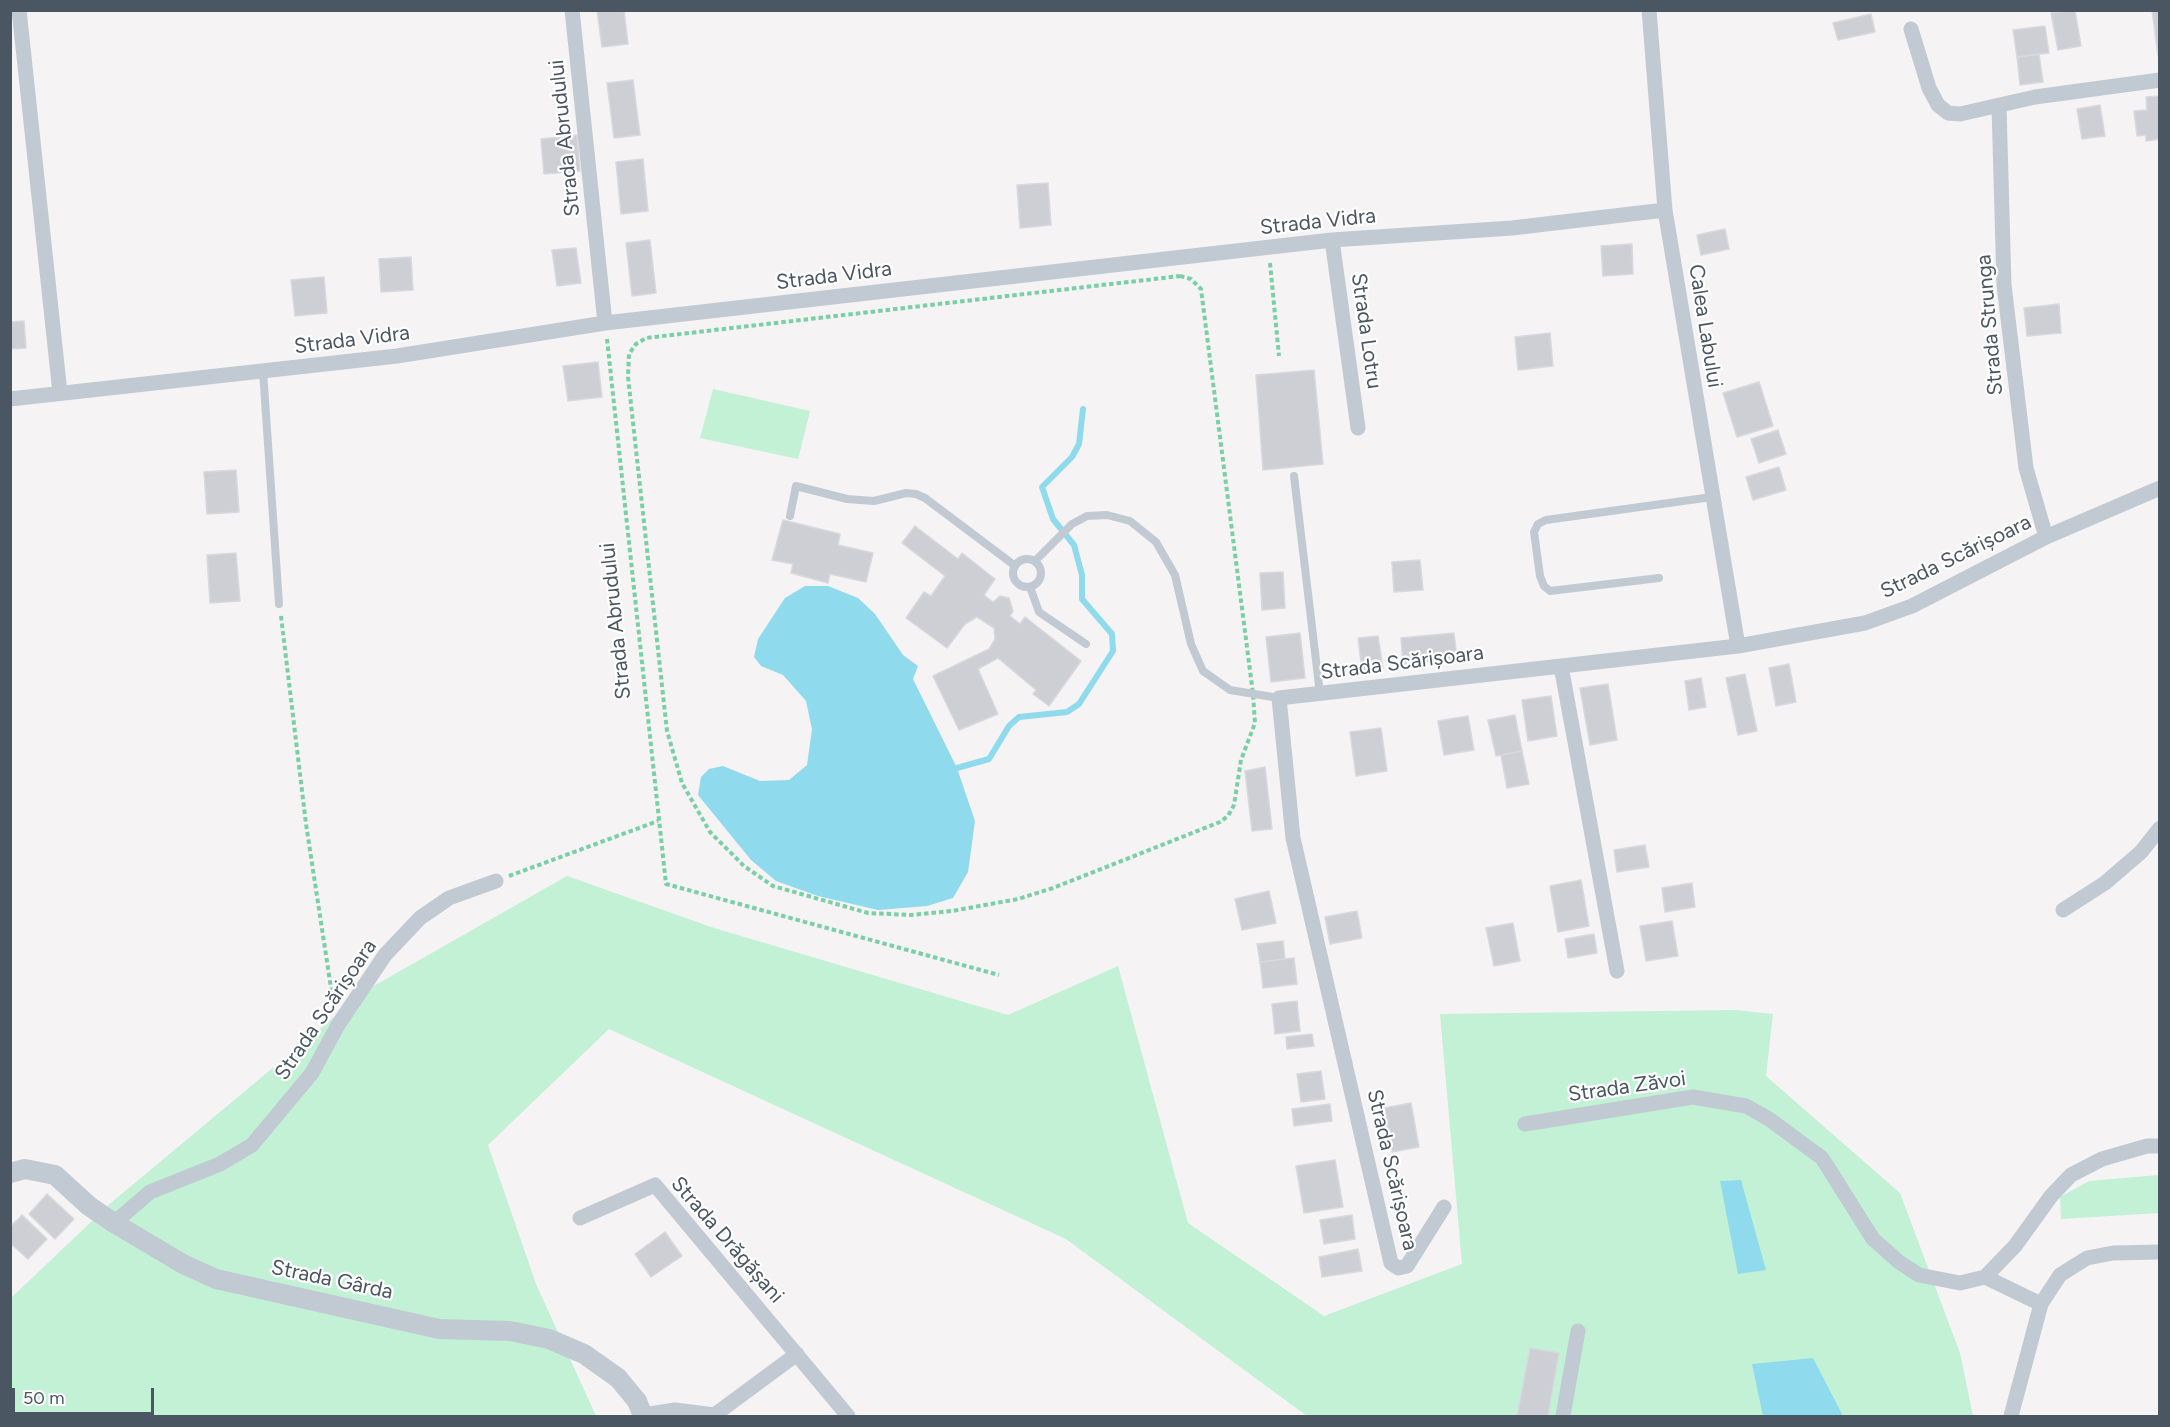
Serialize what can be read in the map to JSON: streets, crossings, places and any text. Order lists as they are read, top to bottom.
{
  "streets": {
    "street": [
      "Strada Abrudului",
      "Strada Vidra",
      "Strada Strunga",
      "Calea Labului",
      "Strada Lotru",
      "Strada Scărișoara",
      "Strada Zăvoi",
      "Strada Drăgășani",
      "Strada Gârda"
    ]
  },
  "crossings": [
    ["Strada Abrudului", "Strada Vidra"],
    ["Strada Vidra", "Calea Labului"],
    ["Strada Vidra", "Strada Lotru"],
    ["Strada Strunga", "Strada Scărișoara"],
    ["Calea Labului", "Strada Scărișoara"],
    ["Strada Scărișoara", "Strada Gârda"]
  ],
  "scale_bar": "50 m"
}
